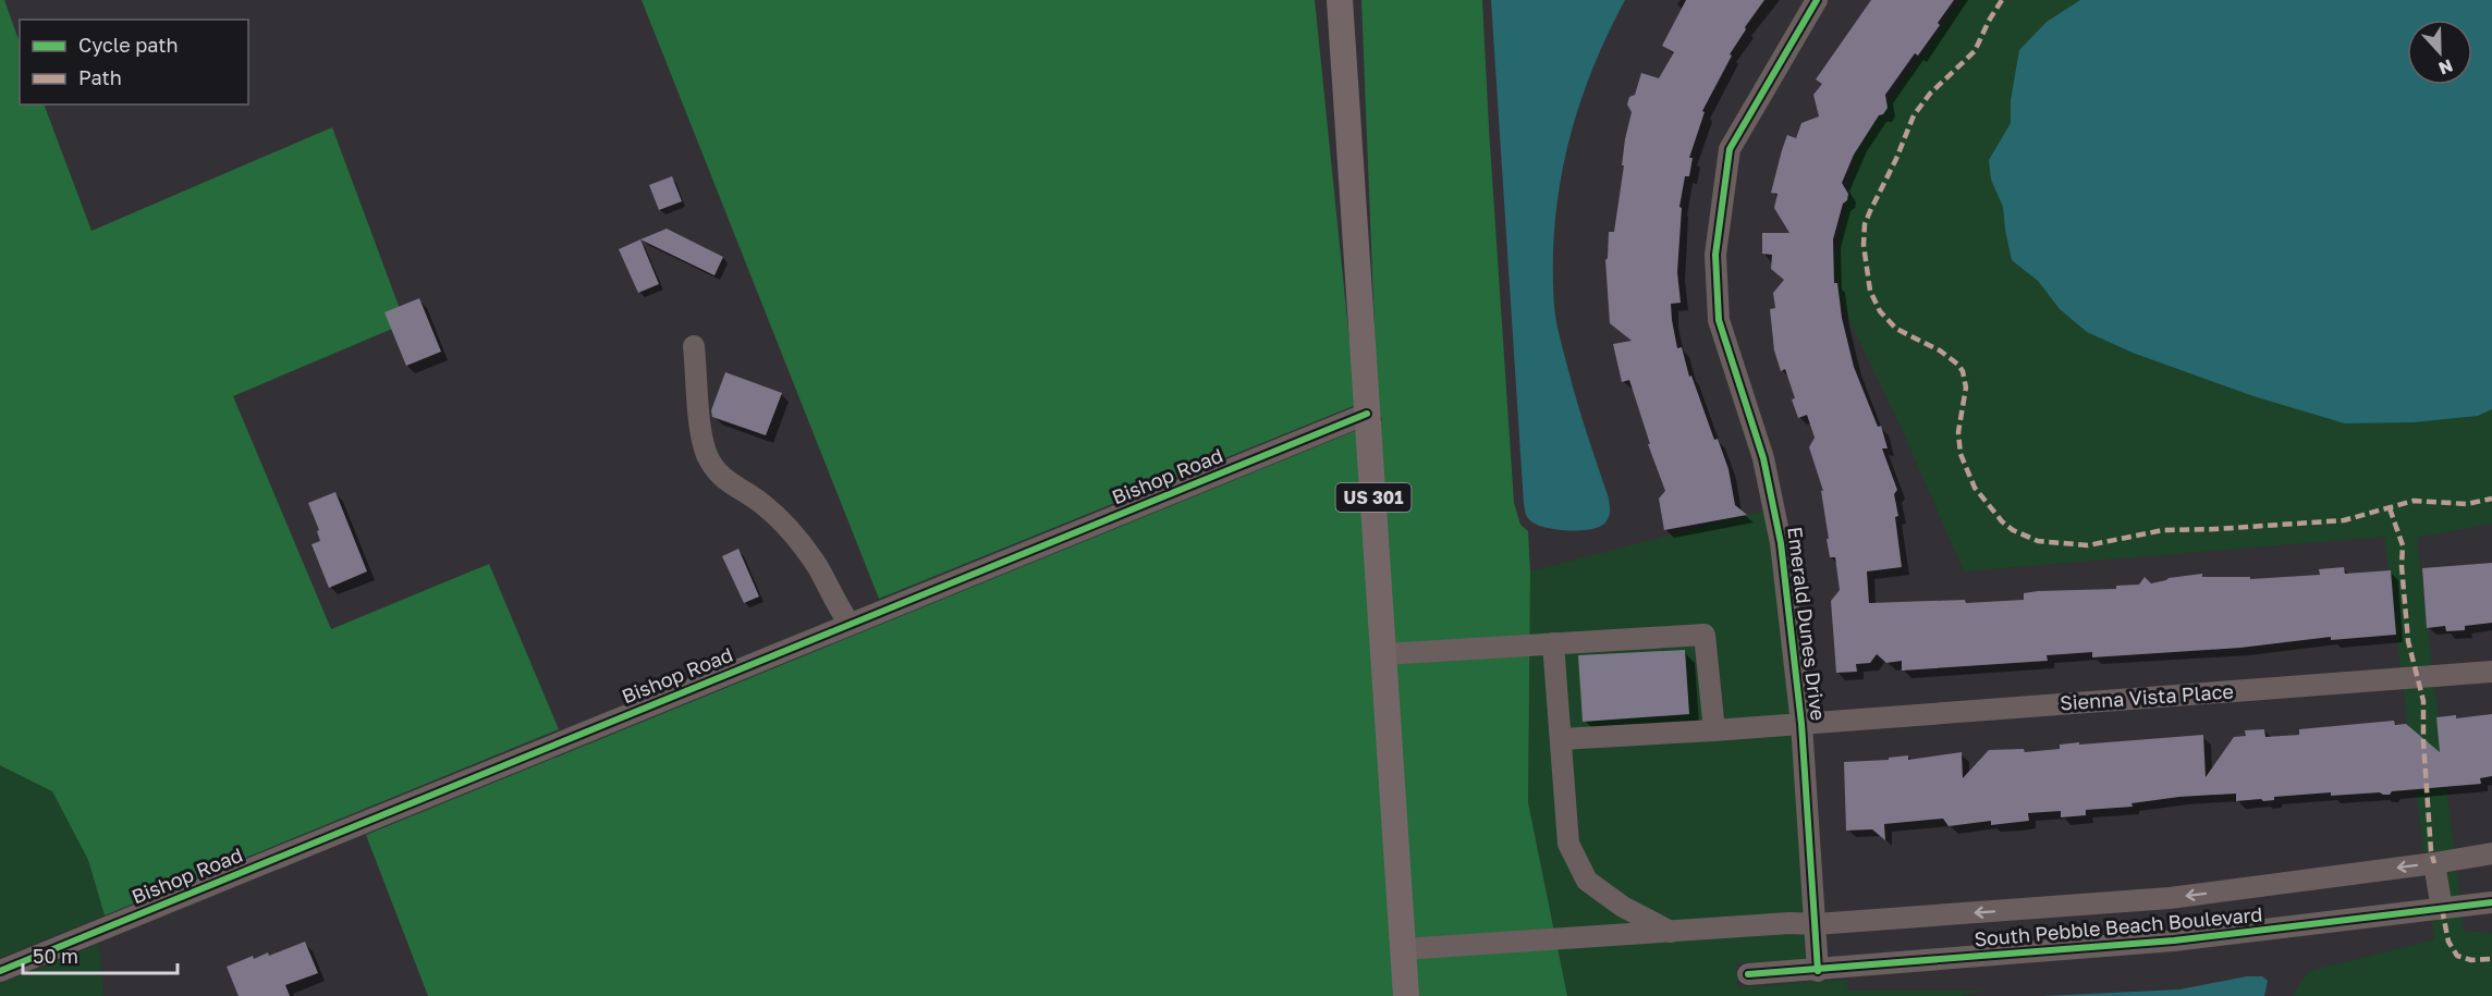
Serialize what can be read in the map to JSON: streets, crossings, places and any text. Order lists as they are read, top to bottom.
{
  "streets": {
    "main road": ["US 301"],
    "street": [
      "Bishop Road",
      "Emerald Dunes Drive",
      "Sienna Vista Place",
      "South Pebble Beach Boulevard"
    ]
  },
  "crossings": [
    ["Bishop Road", "US 301"],
    ["US 301", "South Pebble Beach Boulevard"],
    ["Emerald Dunes Drive", "Sienna Vista Place"],
    ["Emerald Dunes Drive", "South Pebble Beach Boulevard"]
  ],
  "legend": ["Cycle path", "Path"],
  "scale_bar": "50 m",
  "north": "bottom"
}
